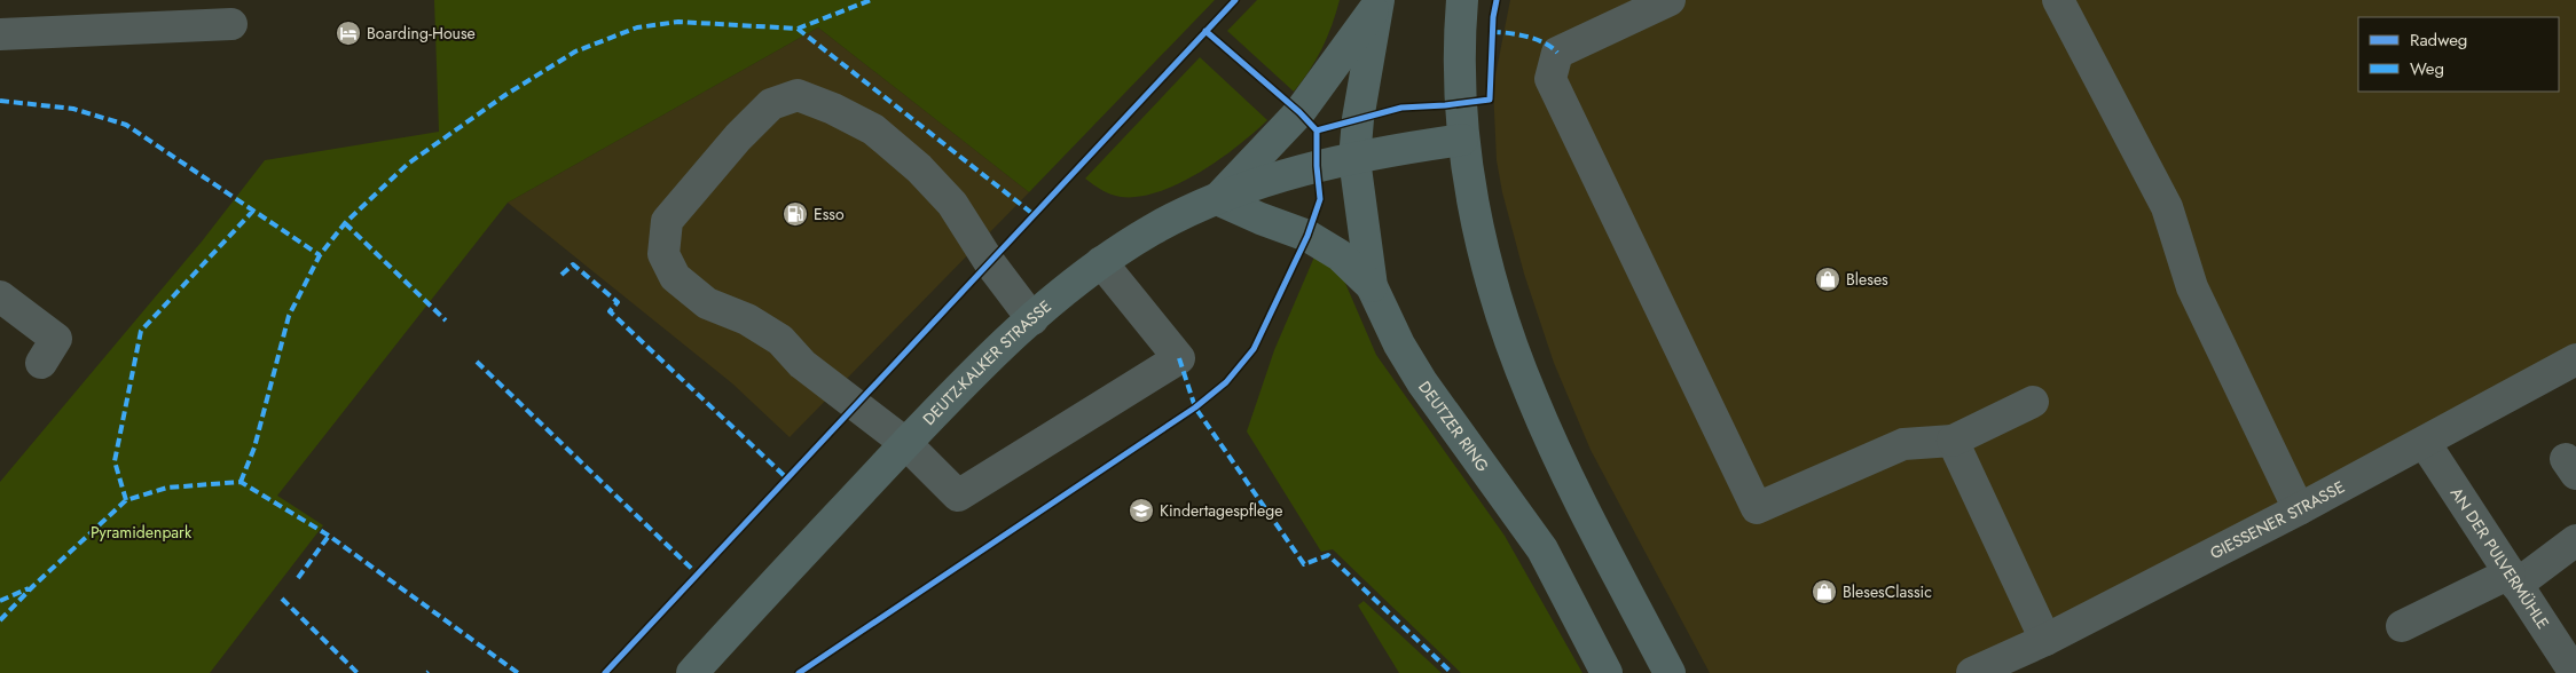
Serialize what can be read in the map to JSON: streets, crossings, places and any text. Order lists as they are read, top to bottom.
{
  "streets": {
    "main road": ["DEUTZ-KALKER STRASSE", "DEUTZER RING"],
    "street": ["GIESSENER STRASSE", "AN DER PULVERMÜHLE"]
  },
  "crossings": [
    ["DEUTZ-KALKER STRASSE", "DEUTZER RING"],
    ["GIESSENER STRASSE", "AN DER PULVERMÜHLE"]
  ],
  "parks": ["Pyramidenpark"],
  "places": {
    "hotel": ["Boarding-House"],
    "fuel station": ["Esso"],
    "shop": ["Bleses", "BlesesClassic"],
    "school or university": ["Kindertagespflege"]
  },
  "legend": ["Radweg", "Weg"]
}
